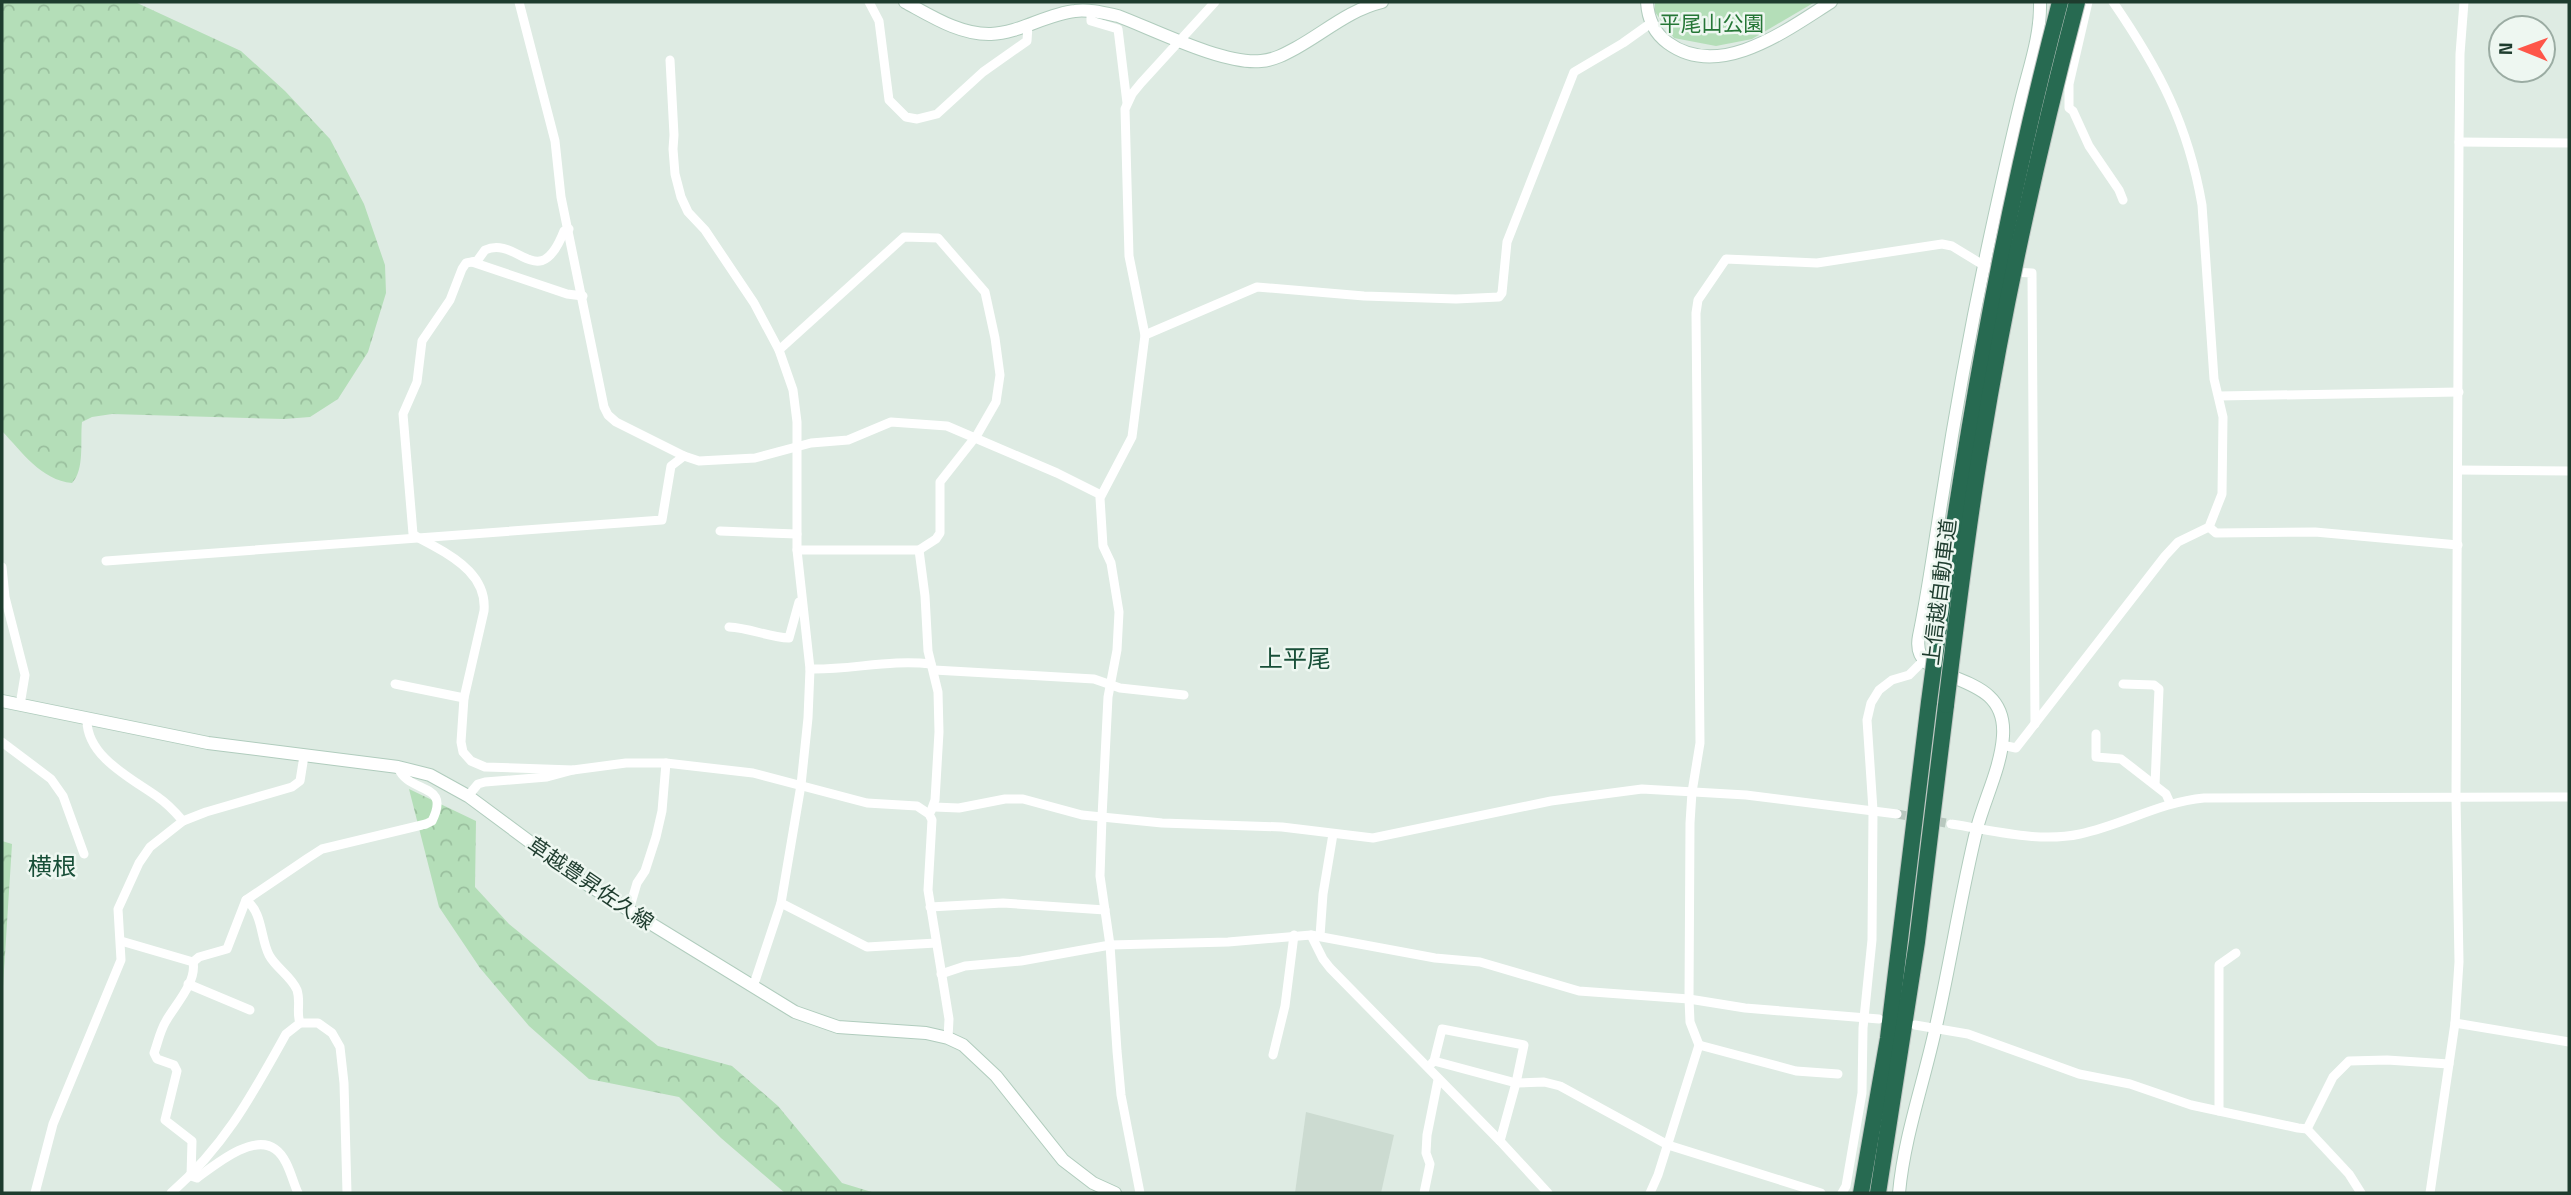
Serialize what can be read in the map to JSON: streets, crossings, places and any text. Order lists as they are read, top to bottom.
{
  "streets": {
    "highway": ["上信越自動車道"],
    "street": ["草越豊昇佐久線"]
  },
  "districts": ["上平尾", "横根"],
  "parks": ["平尾山公園"],
  "north": "left"
}
